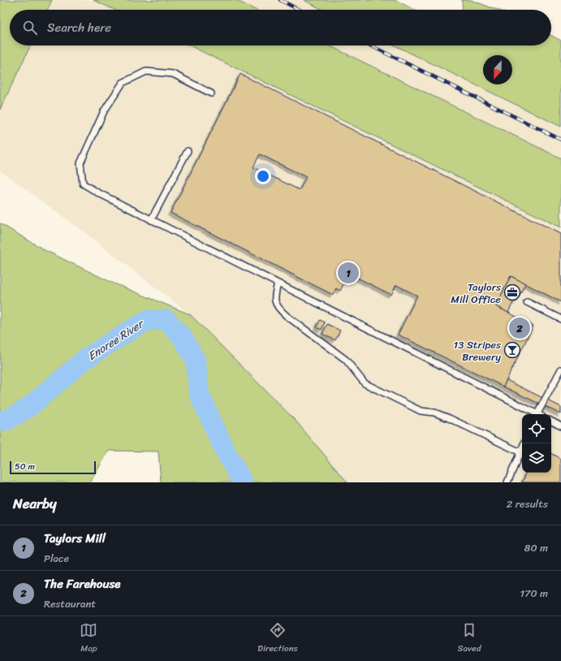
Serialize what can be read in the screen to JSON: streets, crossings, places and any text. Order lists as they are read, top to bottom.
{
  "water": ["Enoree River"],
  "places": {
    "office": ["Taylors Mill Office"],
    "bar": ["13 Stripes Brewery"]
  },
  "scale_bar": "50 m",
  "north": "bottom",
  "page": {
    "search": "Search here",
    "pins": ["1", "2"],
    "scale": "50 m",
    "heading": ["Nearby", "2 results"],
    "list": [
      {
        "mark": "1",
        "name": "Taylors Mill",
        "note": "Place",
        "value": "80 m"
      },
      {
        "mark": "2",
        "name": "The Farehouse",
        "note": "Restaurant",
        "value": "170 m"
      }
    ],
    "nav": ["Map", "Directions", "Saved"]
  }
}
